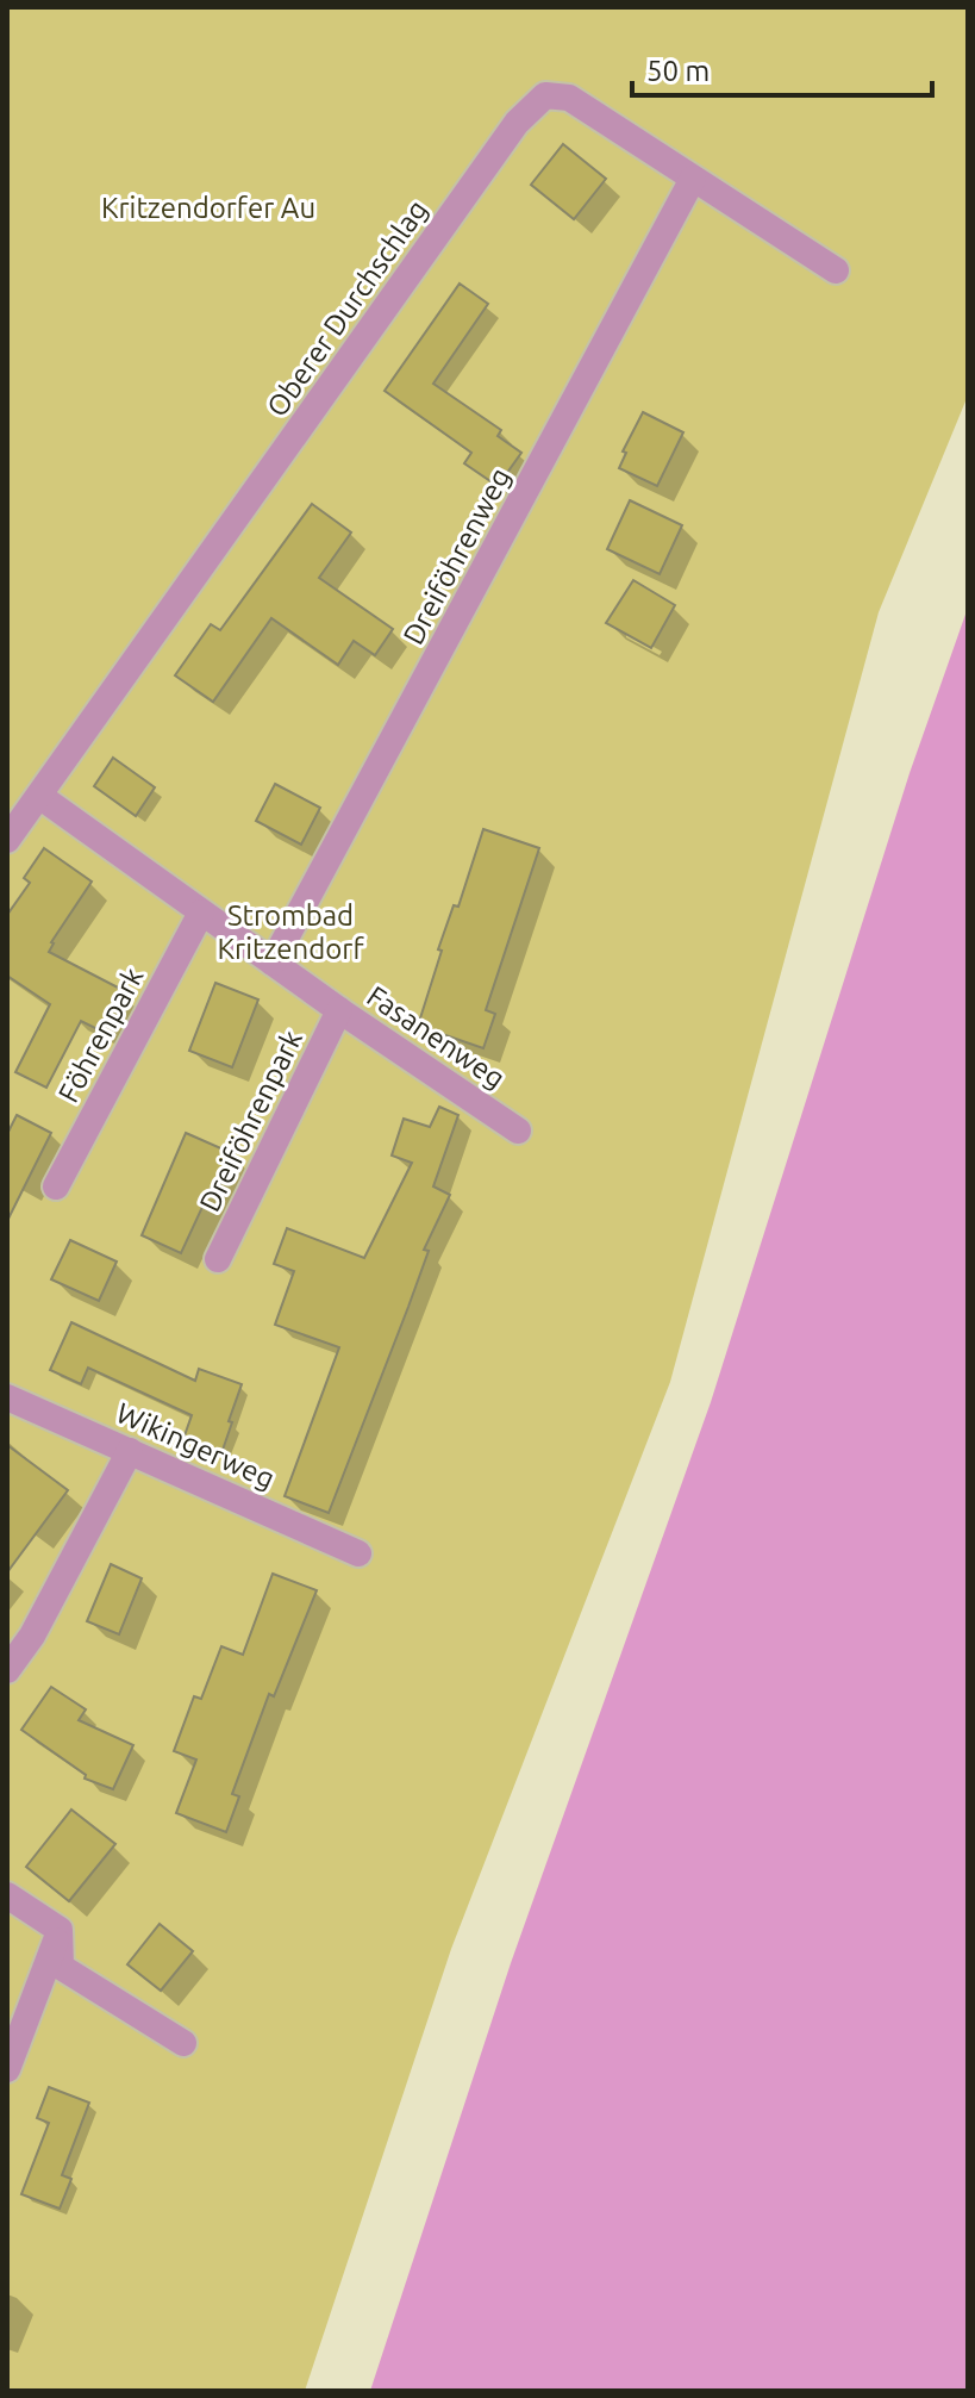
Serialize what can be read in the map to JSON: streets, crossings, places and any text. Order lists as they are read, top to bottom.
{
  "streets": {
    "street": [
      "Oberer Durchschlag",
      "Dreiföhrenweg",
      "Föhrenpark",
      "Fasanenweg",
      "Dreiföhrenpark",
      "Wikingerweg"
    ]
  },
  "crossings": [
    ["Oberer Durchschlag", "Dreiföhrenweg"],
    ["Oberer Durchschlag", "Fasanenweg"],
    ["Dreiföhrenweg", "Fasanenweg"],
    ["Föhrenpark", "Fasanenweg"],
    ["Fasanenweg", "Dreiföhrenpark"]
  ],
  "parks": ["Kritzendorfer Au", "Strombad Kritzendorf"],
  "scale_bar": "50 m"
}
